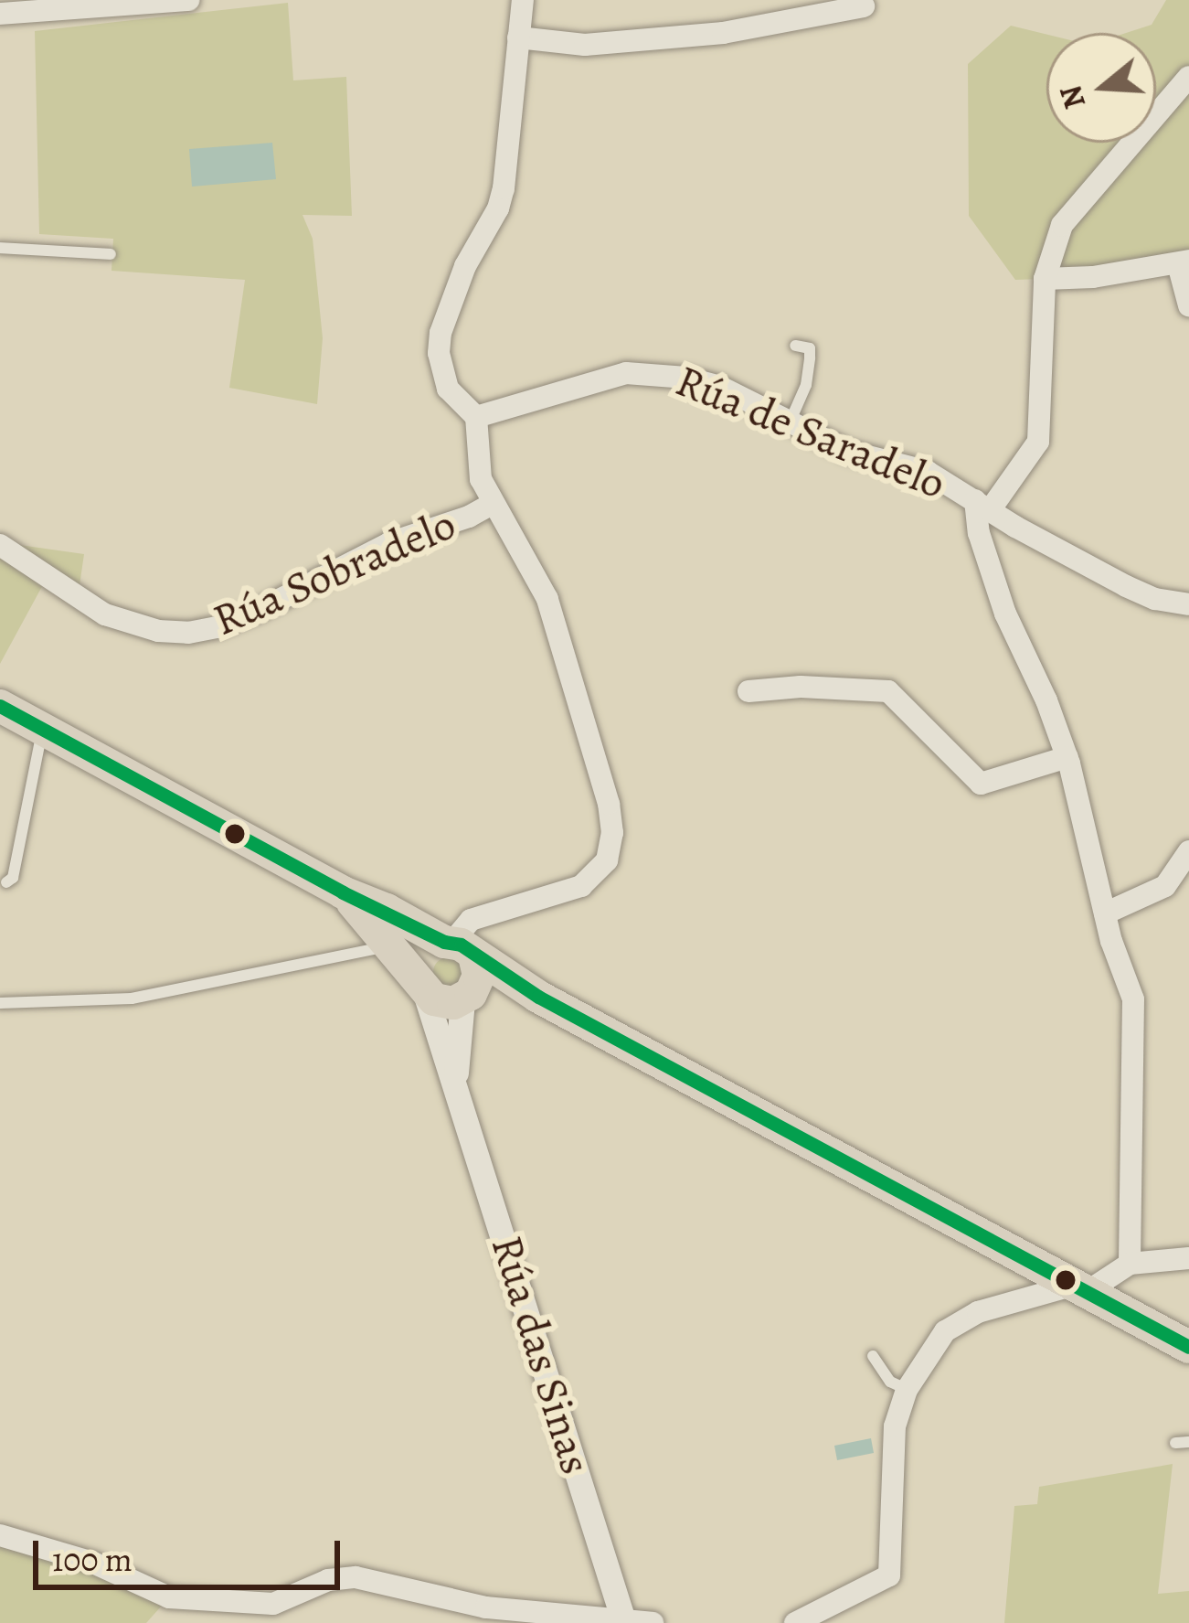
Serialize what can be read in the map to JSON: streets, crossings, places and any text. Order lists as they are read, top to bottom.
{
  "streets": {
    "street": ["Rúa de Saradelo", "Rúa Sobradelo", "Rúa das Sinas"]
  },
  "crossings": [
    ["Rúa de Saradelo", "Rúa Sobradelo"],
    ["Rúa Sobradelo", "Rúa das Sinas"]
  ],
  "scale_bar": "100 m",
  "north": "left"
}
